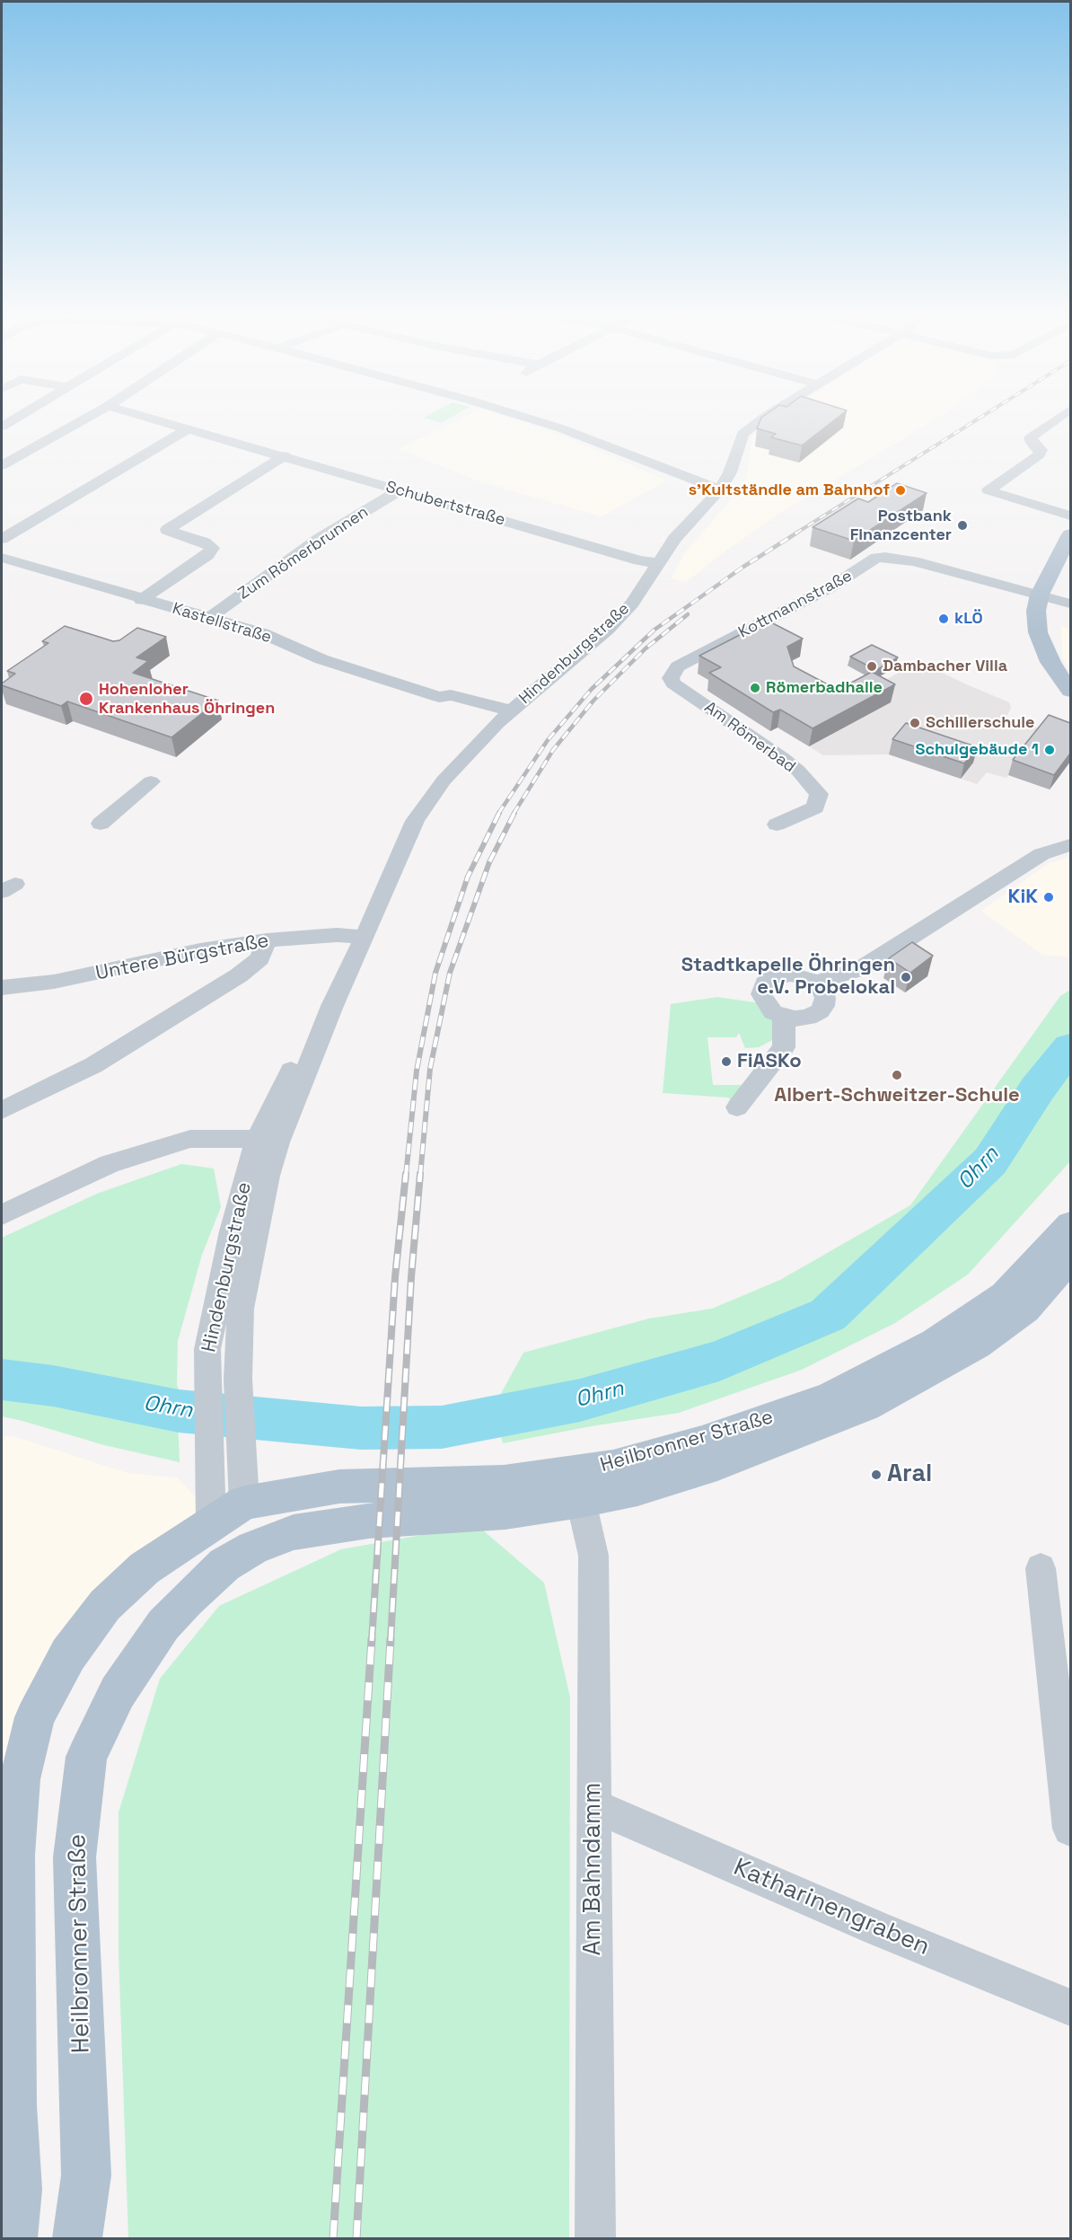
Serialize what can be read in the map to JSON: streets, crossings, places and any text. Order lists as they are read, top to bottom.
{
  "streets": {
    "main road": ["Heilbronner Straße"],
    "street": [
      "Schubertstraße",
      "Zum Römerbrunnen",
      "Kottmannstraße",
      "Kastellstraße",
      "Hindenburgstraße",
      "Am Römerbad",
      "Untere Bürgstraße",
      "Am Bahndamm",
      "Katharinengraben"
    ]
  },
  "crossings": [
    ["Schubertstraße", "Zum Römerbrunnen"],
    ["Schubertstraße", "Hindenburgstraße"],
    ["Zum Römerbrunnen", "Kastellstraße"],
    ["Kottmannstraße", "Am Römerbad"],
    ["Kastellstraße", "Hindenburgstraße"],
    ["Hindenburgstraße", "Untere Bürgstraße"],
    ["Hindenburgstraße", "Heilbronner Straße"],
    ["Heilbronner Straße", "Am Bahndamm"],
    ["Am Bahndamm", "Katharinengraben"]
  ],
  "water": ["Ohrn"],
  "places": [
    "s'Kultständle am Bahnhof",
    "Postbank Finanzcenter",
    "kLÖ",
    "Dambacher Villa",
    "Römerbadhalle",
    "Hohenloher Krankenhaus Öhringen",
    "Schillerschule",
    "Schulgebäude 1",
    "KiK",
    "Stadtkapelle Öhringen e.V. Probelokal",
    "FiASKo",
    "Albert-Schweitzer-Schule",
    "Aral"
  ]
}
